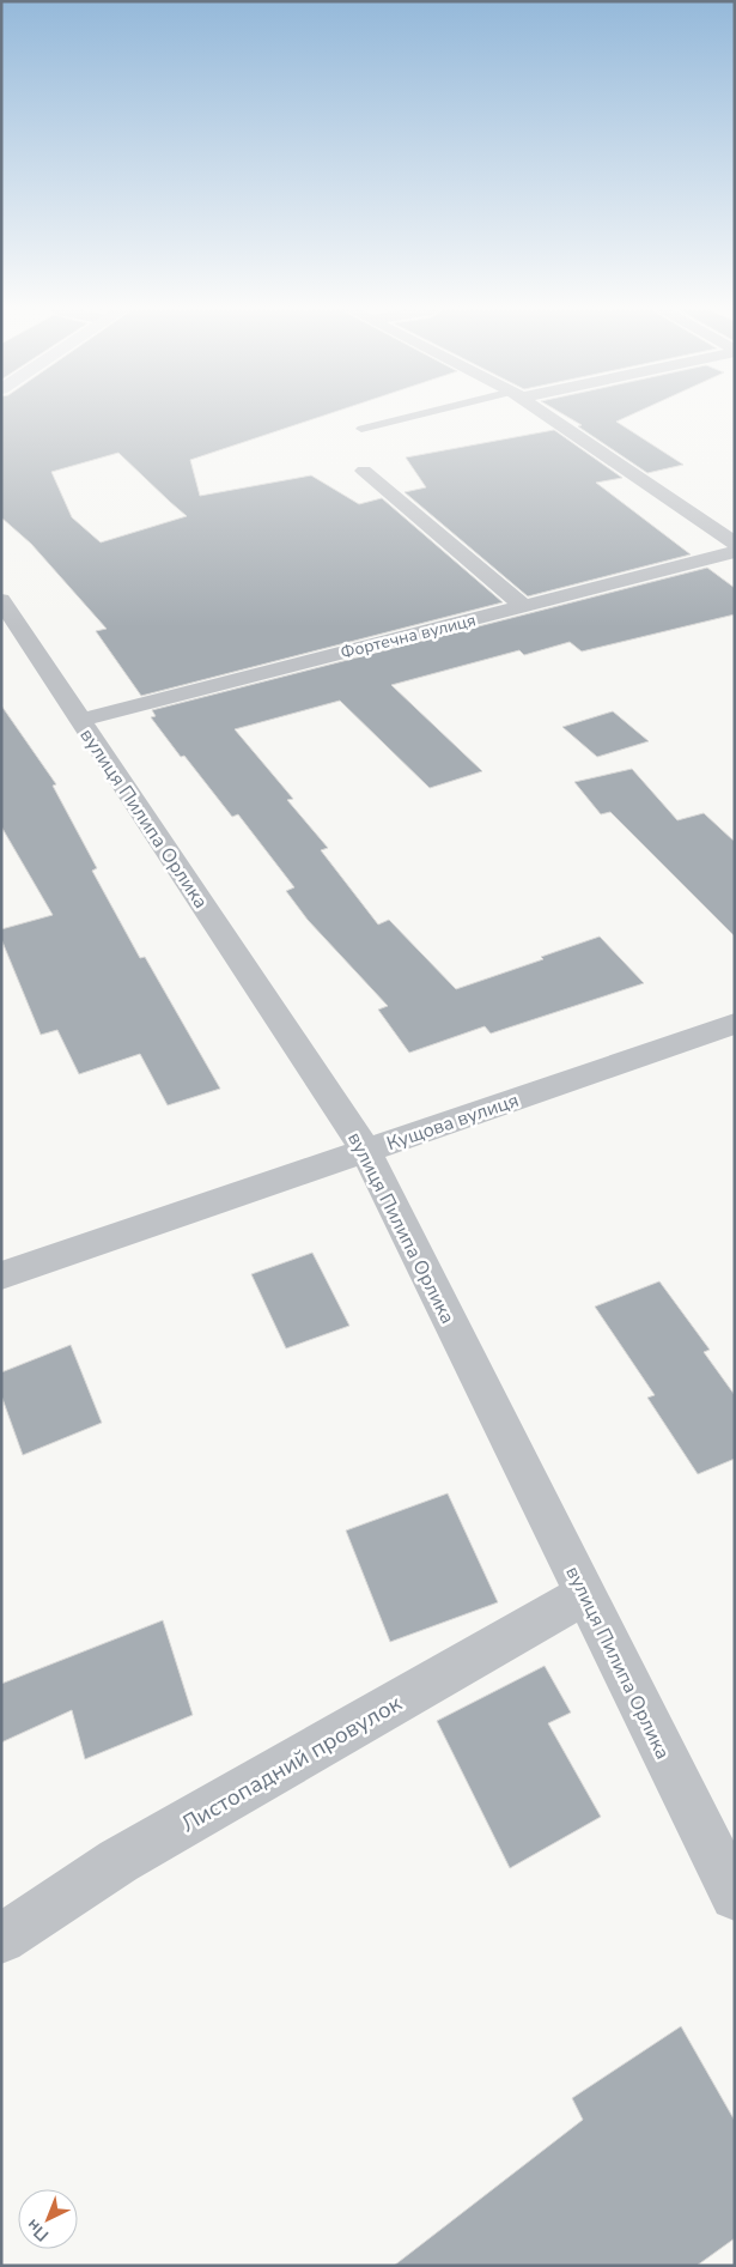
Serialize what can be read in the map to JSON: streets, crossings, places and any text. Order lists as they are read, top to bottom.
{
  "streets": {
    "street": [
      "Фортечна вулиця",
      "вулиця Пилипа Орлика",
      "Кущова вулиця",
      "Листопадний провулок"
    ]
  },
  "crossings": [
    ["Фортечна вулиця", "вулиця Пилипа Орлика"],
    ["вулиця Пилипа Орлика", "Кущова вулиця"],
    ["вулиця Пилипа Орлика", "Листопадний провулок"]
  ],
  "north": "bottom left"
}
